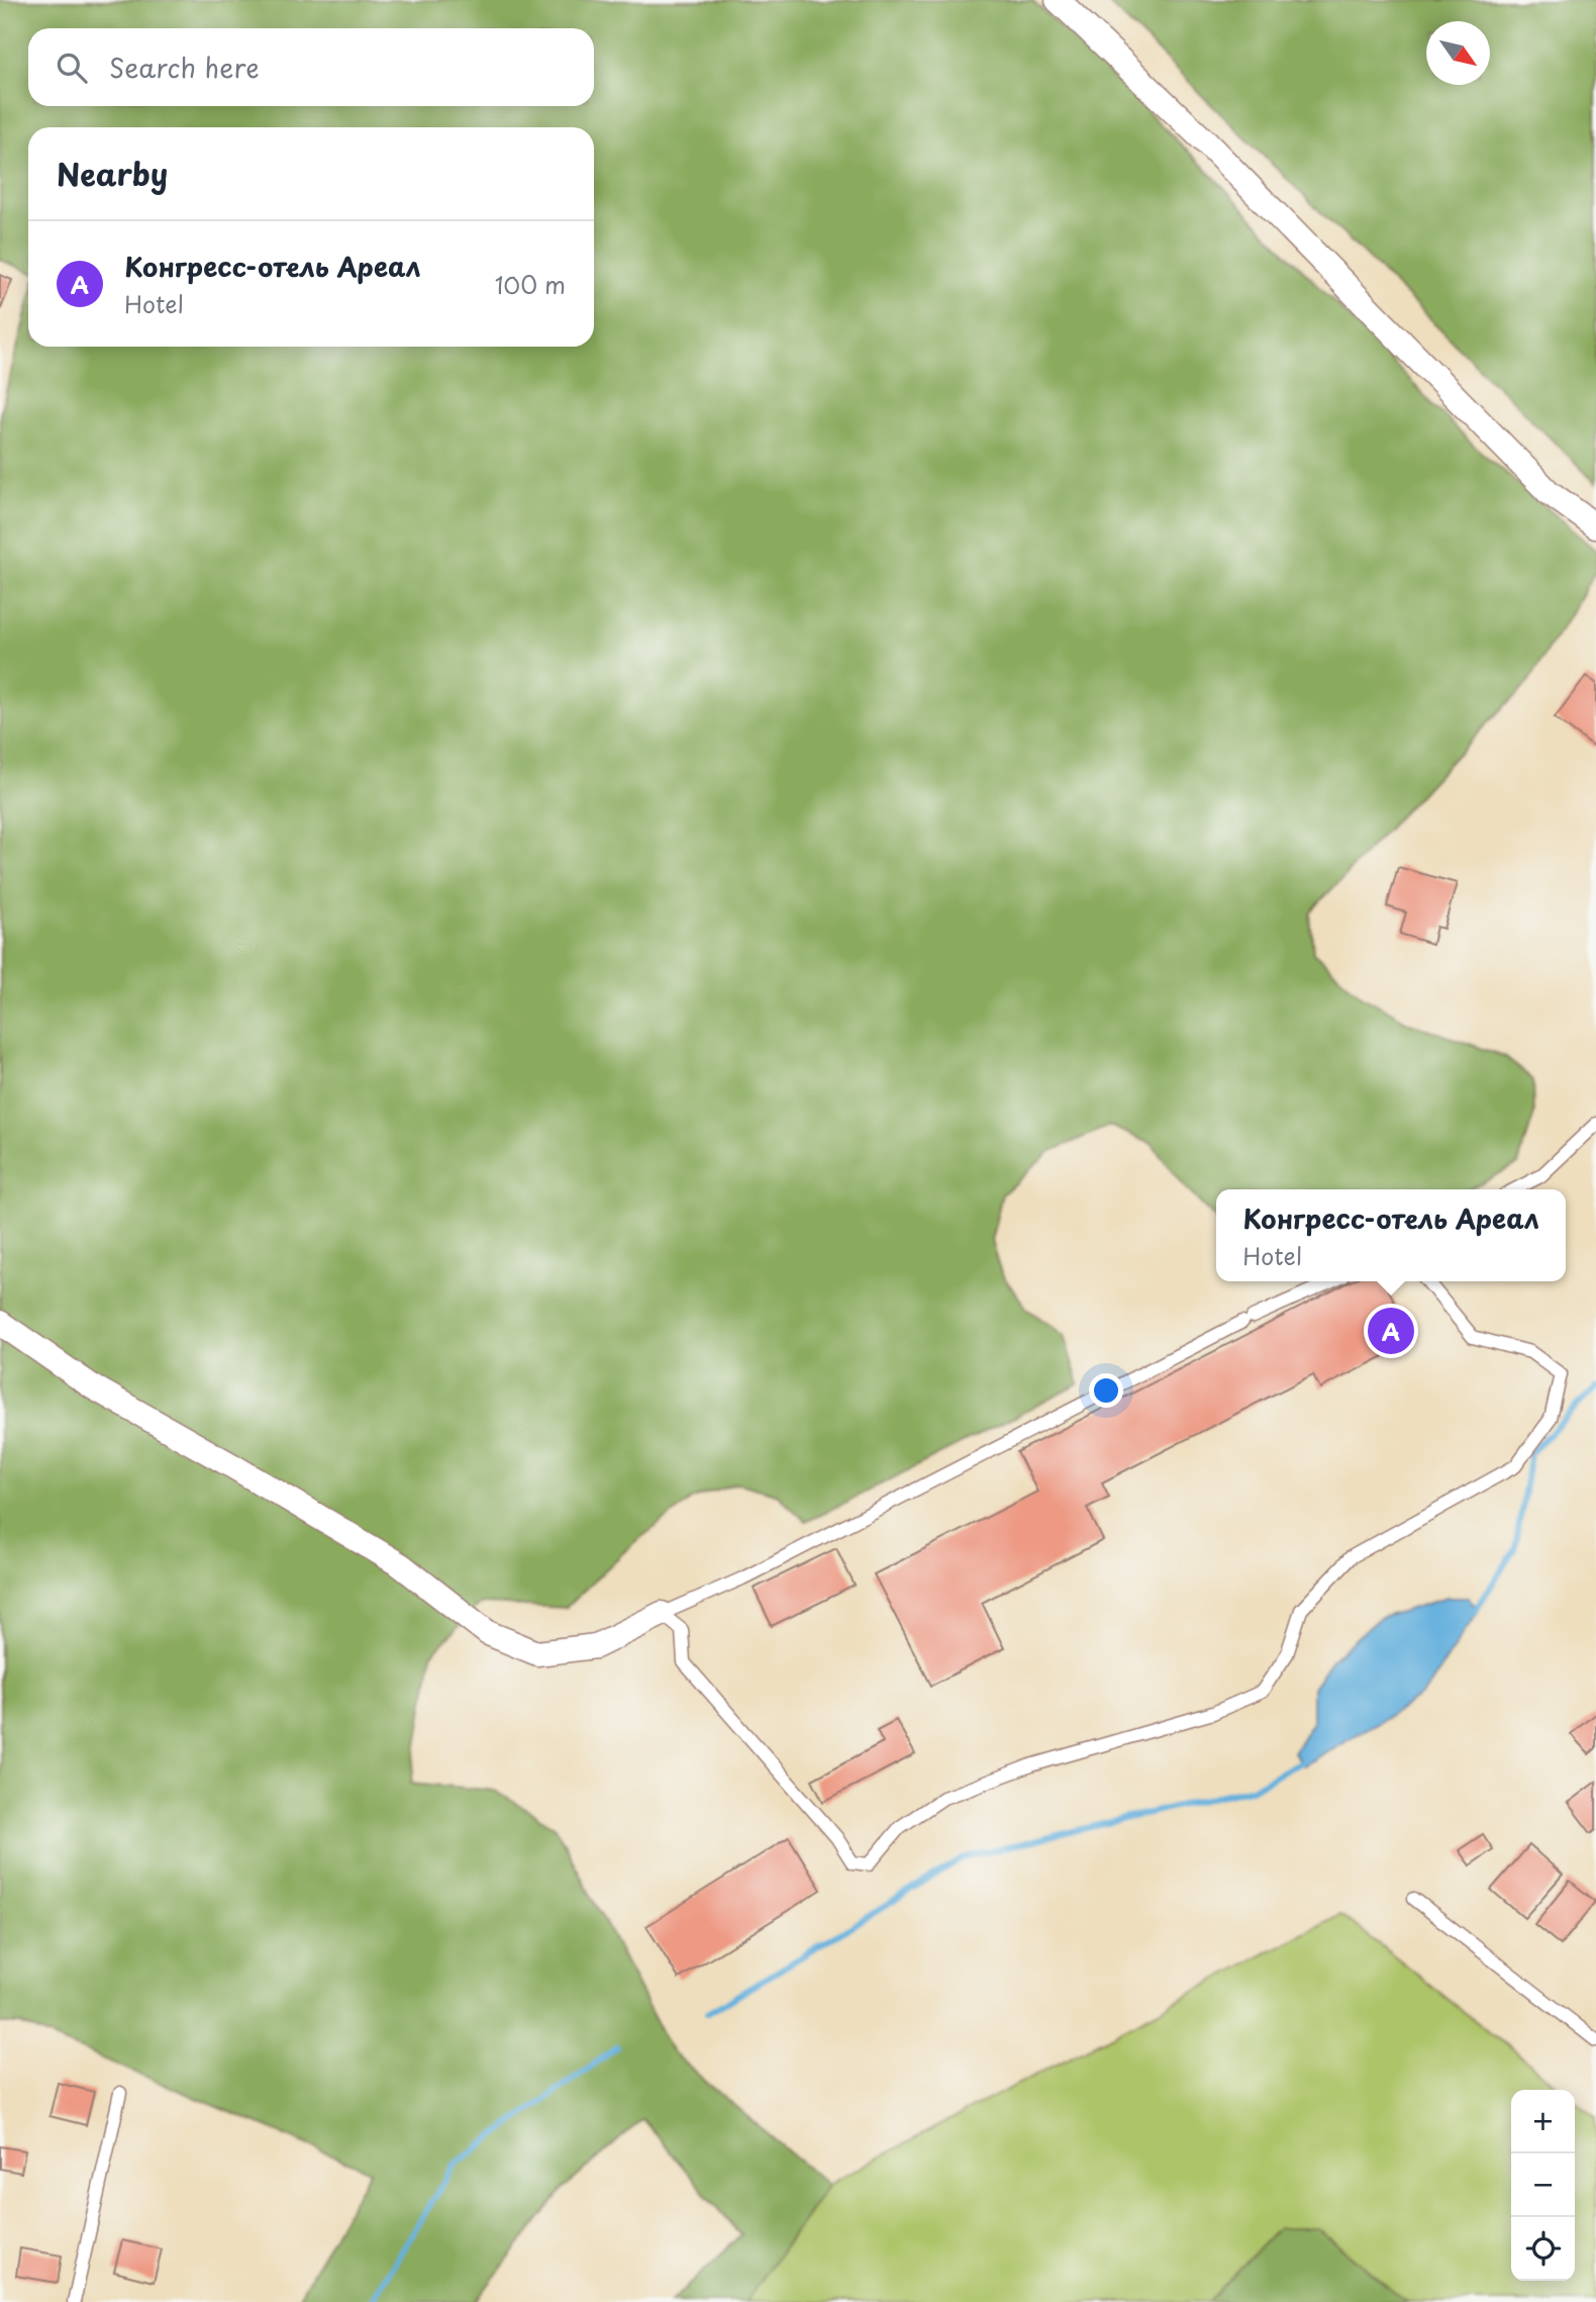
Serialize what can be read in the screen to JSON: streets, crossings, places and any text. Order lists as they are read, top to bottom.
{
  "north": "bottom right",
  "page": {
    "search": "Search here",
    "heading": "Nearby",
    "list": [
      {
        "mark": "A",
        "name": "Конгресс-отель Ареал",
        "note": "Hotel",
        "value": "100 m"
      }
    ],
    "popup": ["Конгресс-отель Ареал", "Hotel"],
    "pins": "A",
    "map_buttons": ["+", "−"]
  }
}
